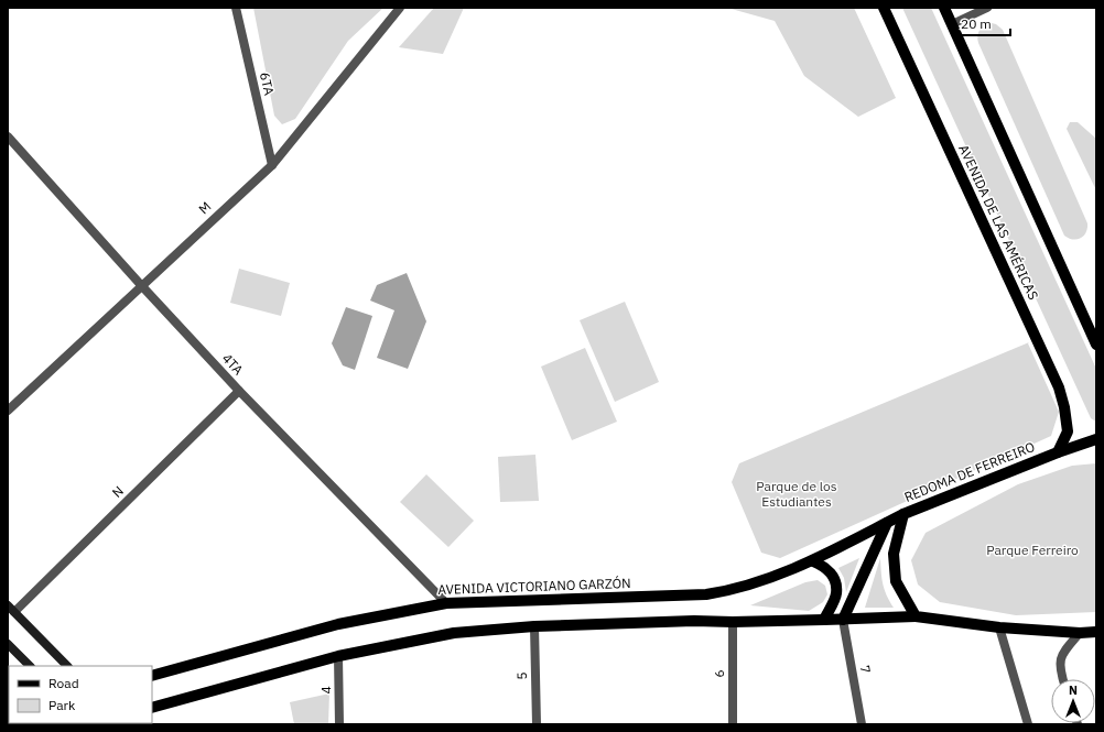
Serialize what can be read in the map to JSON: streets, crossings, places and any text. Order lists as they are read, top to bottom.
{
  "streets": {
    "main road": ["AVENIDA DE LAS AMÉRICAS", "REDOMA DE FERREIRO", "AVENIDA VICTORIANO GARZÓN"],
    "street": [
      "6TA",
      "M",
      "4TA",
      "N",
      "7",
      "6",
      "5",
      "4"
    ]
  },
  "crossings": [
    ["6TA", "M"],
    ["M", "4TA"],
    ["AVENIDA DE LAS AMÉRICAS", "REDOMA DE FERREIRO"],
    ["4TA", "N"],
    ["4TA", "AVENIDA VICTORIANO GARZÓN"],
    ["REDOMA DE FERREIRO", "AVENIDA VICTORIANO GARZÓN"]
  ],
  "parks": ["Parque de los Estudiantes", "Parque Ferreiro"],
  "legend": ["Road", "Park"],
  "scale_bar": "20 m",
  "north": "top"
}
